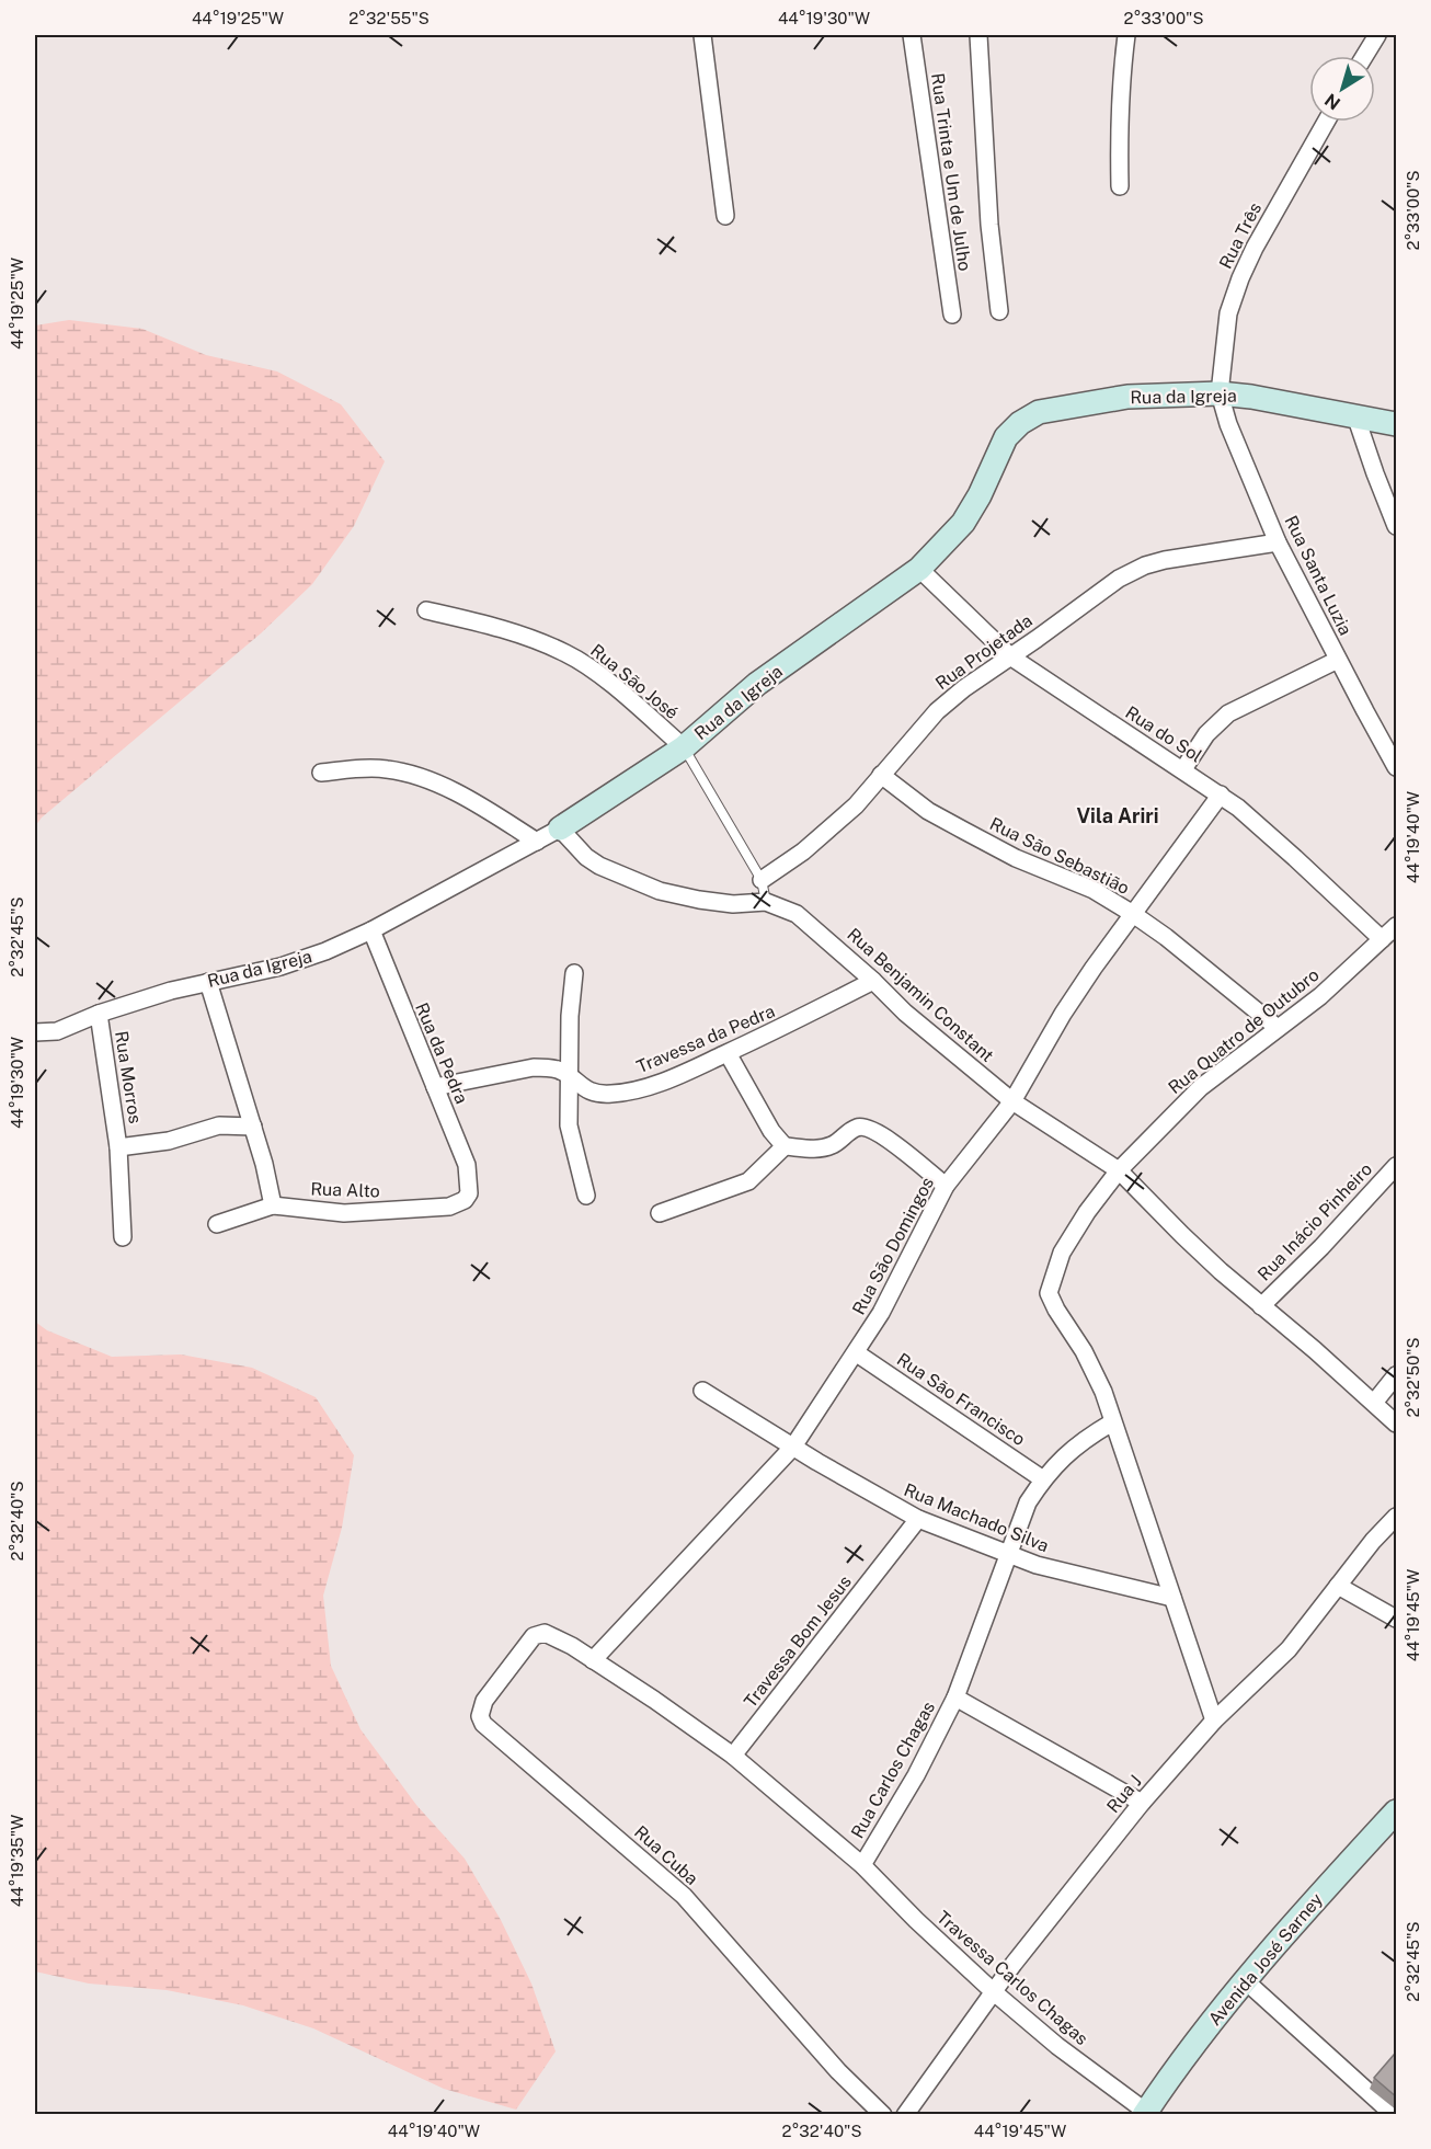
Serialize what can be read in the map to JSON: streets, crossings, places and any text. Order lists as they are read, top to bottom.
{
  "streets": {
    "street": [
      "Rua Trinta e Um de Julho",
      "Rua Três",
      "Rua da Igreja",
      "Rua Santa Luzia",
      "Rua Projetada",
      "Rua São José",
      "Rua do Sol",
      "Rua São Sebastião",
      "Rua Benjamin Constant",
      "Rua Quatro de Outubro",
      "Travessa da Pedra",
      "Rua da Pedra",
      "Rua Morros",
      "Rua Alto",
      "Rua Inácio Pinheiro",
      "Rua São Domingos",
      "Rua São Francisco",
      "Rua Machado Silva",
      "Travessa Bom Jesus",
      "Rua Carlos Chagas",
      "Rua J",
      "Rua Cuba",
      "Avenida José Sarney",
      "Travessa Carlos Chagas"
    ]
  },
  "crossings": [
    ["Rua Três", "Rua da Igreja"],
    ["Rua Três", "Rua Santa Luzia"],
    ["Rua da Igreja", "Rua Santa Luzia"],
    ["Rua da Igreja", "Rua São José"],
    ["Rua da Igreja", "Rua do Sol"],
    ["Rua da Igreja", "Rua Benjamin Constant"],
    ["Rua da Igreja", "Rua da Pedra"],
    ["Rua da Igreja", "Rua Morros"],
    ["Rua Santa Luzia", "Rua Projetada"],
    ["Rua Projetada", "Rua São José"],
    ["Rua Projetada", "Rua do Sol"],
    ["Rua Projetada", "Rua São Sebastião"],
    ["Rua São José", "Rua Benjamin Constant"],
    ["Rua do Sol", "Rua Quatro de Outubro"],
    ["Rua do Sol", "Rua São Domingos"],
    ["Rua São Sebastião", "Rua Quatro de Outubro"],
    ["Rua São Sebastião", "Rua São Domingos"],
    ["Rua Benjamin Constant", "Rua Quatro de Outubro"],
    ["Rua Benjamin Constant", "Travessa da Pedra"],
    ["Rua Benjamin Constant", "Rua Inácio Pinheiro"],
    ["Rua Benjamin Constant", "Rua São Domingos"],
    ["Rua Quatro de Outubro", "Rua Machado Silva"],
    ["Rua Quatro de Outubro", "Rua Carlos Chagas"],
    ["Travessa da Pedra", "Rua da Pedra"],
    ["Rua da Pedra", "Rua Alto"],
    ["Rua São Domingos", "Rua São Francisco"],
    ["Rua São Domingos", "Rua Machado Silva"],
    ["Rua São Domingos", "Rua Carlos Chagas"],
    ["Rua São Francisco", "Rua Carlos Chagas"],
    ["Rua Machado Silva", "Travessa Bom Jesus"],
    ["Rua Machado Silva", "Rua Carlos Chagas"],
    ["Travessa Bom Jesus", "Rua Carlos Chagas"],
    ["Rua Carlos Chagas", "Rua Cuba"],
    ["Rua Carlos Chagas", "Travessa Carlos Chagas"],
    ["Rua J", "Travessa Carlos Chagas"],
    ["Avenida José Sarney", "Travessa Carlos Chagas"]
  ],
  "districts": ["Vila Ariri"],
  "north": "bottom left",
  "coordinates": [
    "44°19'25\"W",
    "2°32'55\"S",
    "44°19'30\"W",
    "2°33'00\"S",
    "44°19'40\"W",
    "2°32'45\"S",
    "2°32'50\"S",
    "2°32'40\"S",
    "44°19'45\"W",
    "44°19'35\"W"
  ]
}
